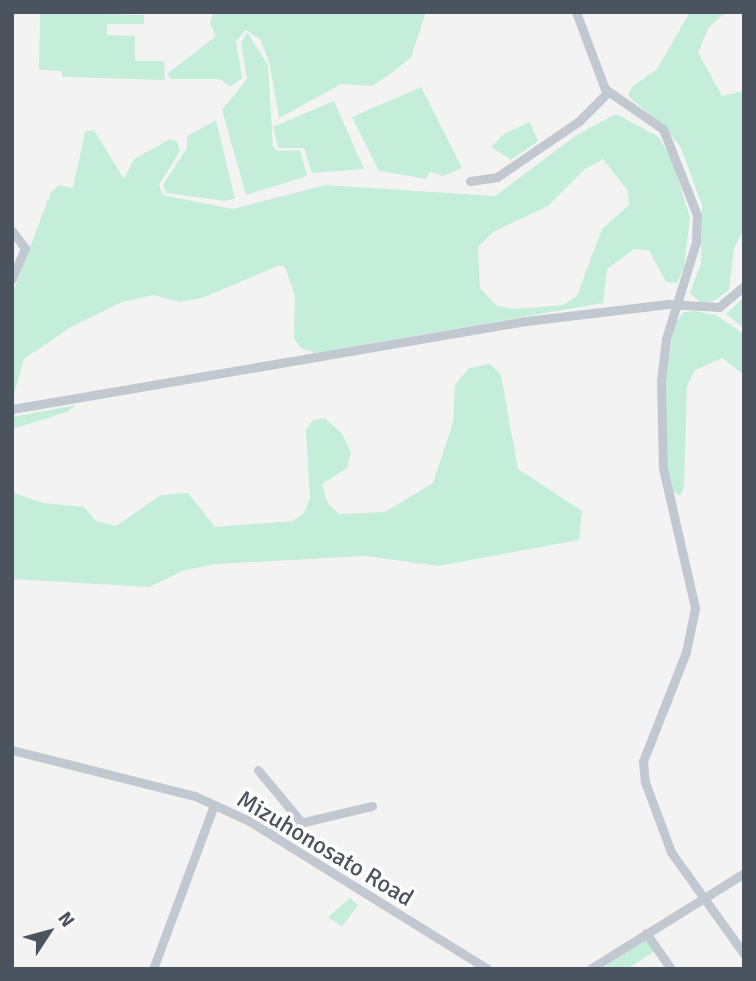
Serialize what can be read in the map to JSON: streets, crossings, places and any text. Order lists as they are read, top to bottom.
{
  "streets": {
    "street": ["Mizuhonosato Road"]
  },
  "north": "top right"
}
